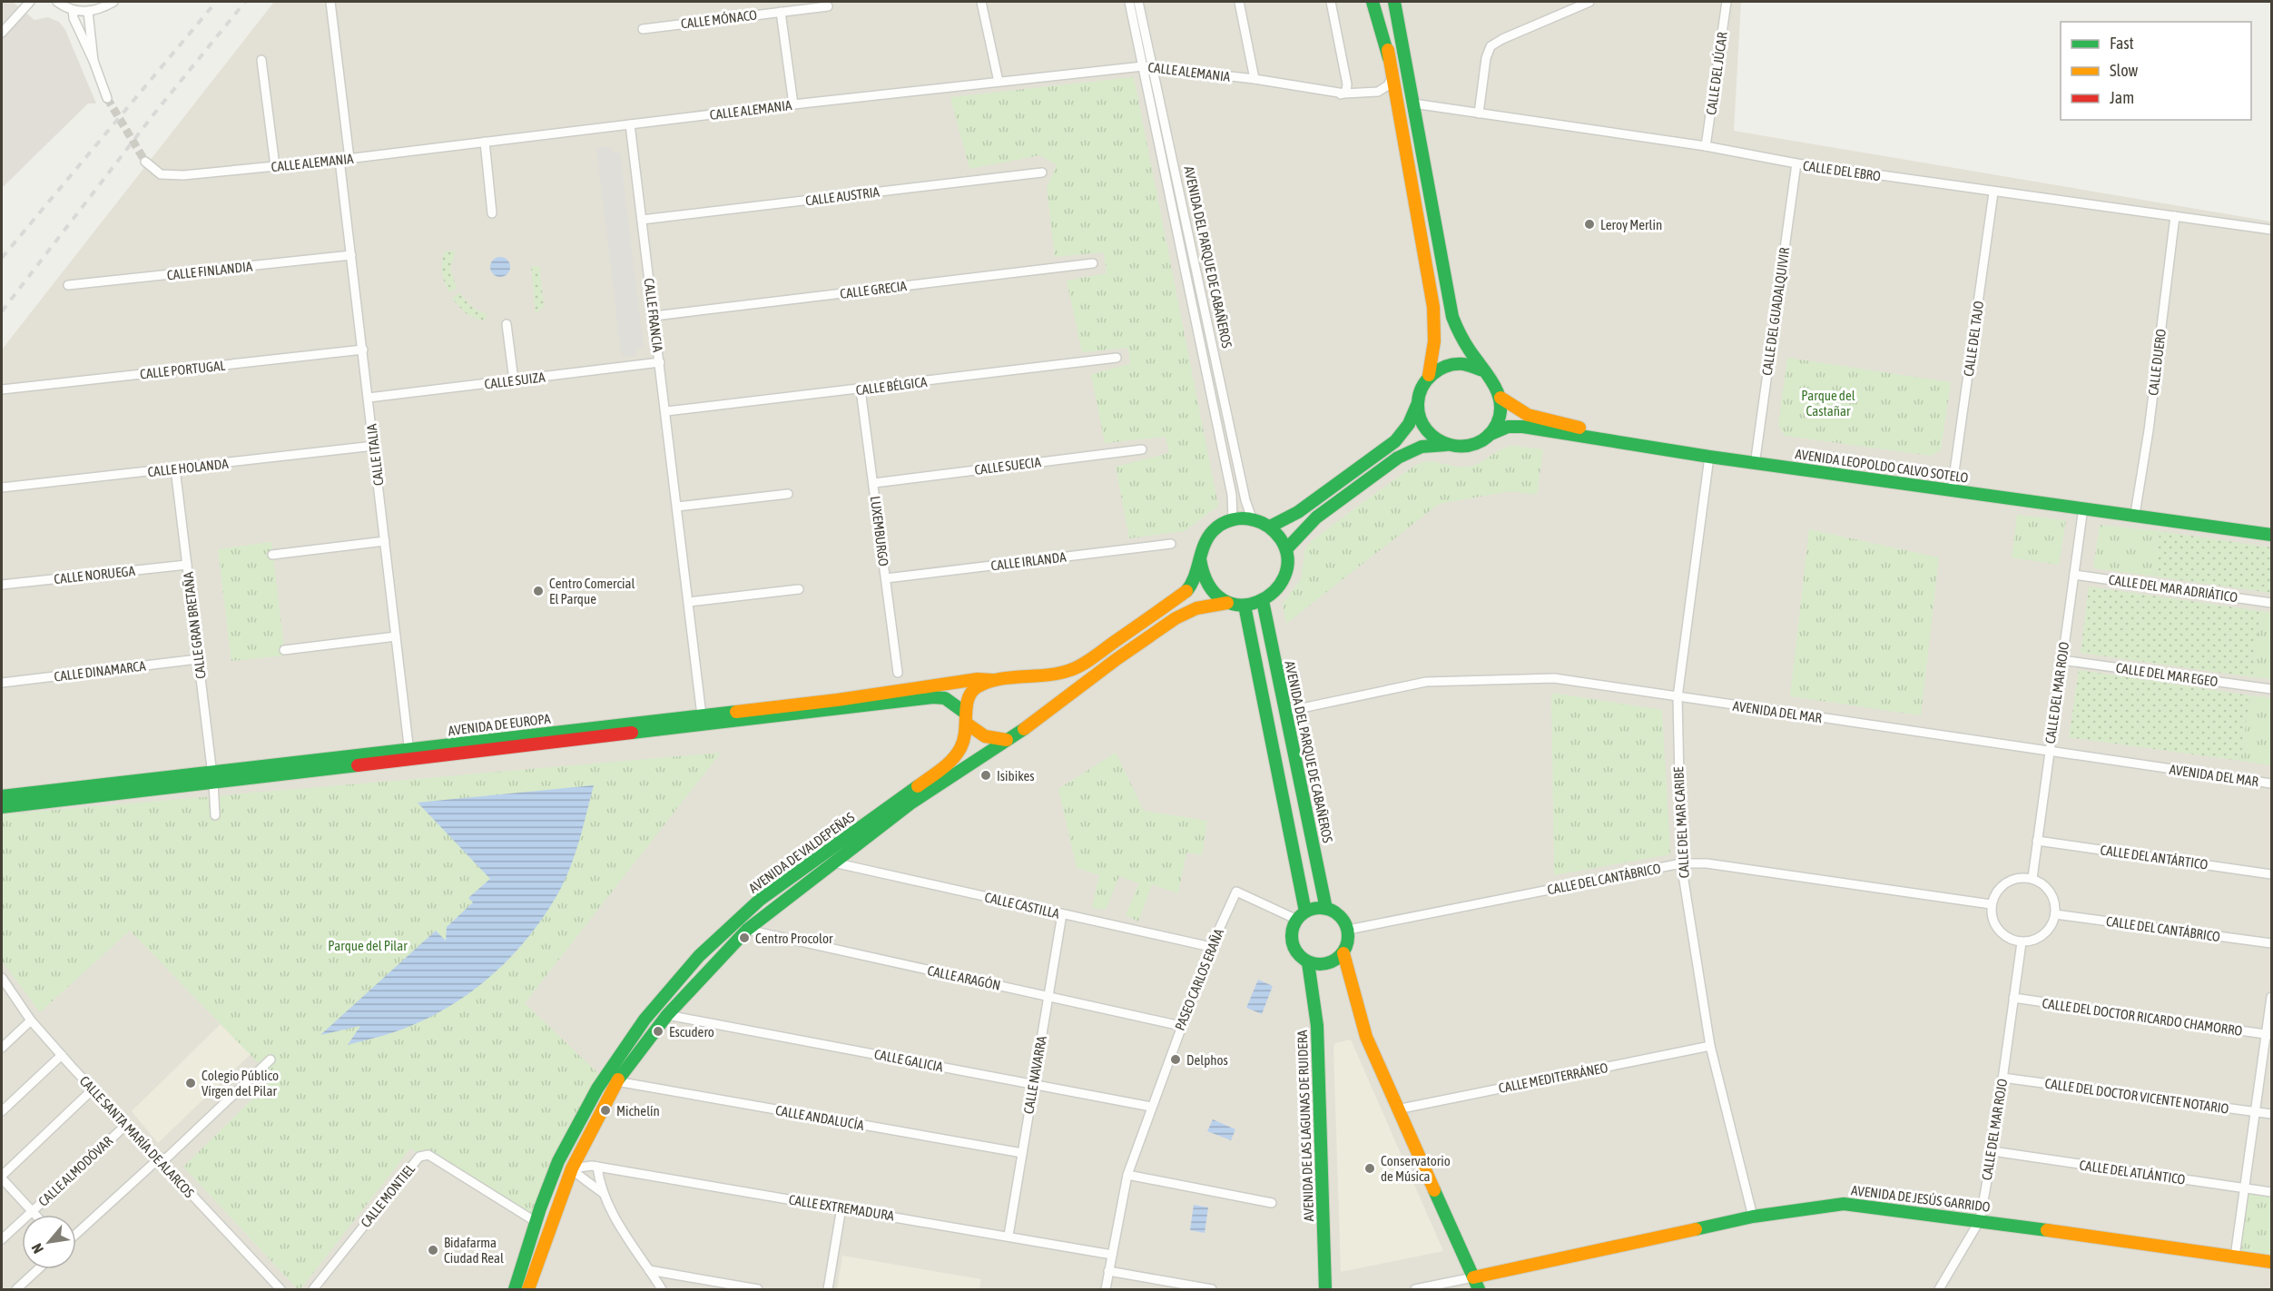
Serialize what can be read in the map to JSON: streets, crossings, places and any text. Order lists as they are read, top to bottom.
{
  "streets": {
    "main road": [
      "AVENIDA DEL PARQUE DE CABAÑEROS",
      "AVENIDA LEOPOLDO CALVO SOTELO",
      "AVENIDA DE EUROPA",
      "AVENIDA DE VALDEPEÑAS",
      "AVENIDA DE LAS LAGUNAS DE RUIDERA",
      "AVENIDA DE JESÚS GARRIDO"
    ],
    "street": [
      "CALLE MÓNACO",
      "CALLE ALEMANIA",
      "CALLE DEL JÚCAR",
      "CALLE DEL EBRO",
      "CALLE AUSTRIA",
      "CALLE FINLANDIA",
      "CALLE GRECIA",
      "CALLE DEL GUADALQUIVIR",
      "CALLE FRANCIA",
      "CALLE DEL TAJO",
      "CALLE DUERO",
      "CALLE PORTUGAL",
      "CALLE SUIZA",
      "CALLE BÉLGICA",
      "CALLE ITALIA",
      "CALLE SUECIA",
      "CALLE HOLANDA",
      "LUXEMBURGO",
      "CALLE IRLANDA",
      "CALLE NORUEGA",
      "CALLE DEL MAR ADRIÁTICO",
      "CALLE GRAN BRETAÑA",
      "CALLE DINAMARCA",
      "CALLE DEL MAR EGEO",
      "CALLE DEL MAR ROJO",
      "AVENIDA DEL MAR",
      "CALLE DEL MAR CARIBE",
      "CALLE DEL ANTÁRTICO",
      "CALLE DEL CANTÁBRICO",
      "CALLE CASTILLA",
      "CALLE ARAGÓN",
      "PASEO CARLOS ERAÑA",
      "CALLE DEL DOCTOR RICARDO CHAMORRO",
      "CALLE GALICIA",
      "CALLE NAVARRA",
      "CALLE MEDITERRÁNEO",
      "CALLE DEL DOCTOR VICENTE NOTARIO",
      "CALLE ANDALUCÍA",
      "CALLE SANTA MARÍA DE ALARCOS",
      "CALLE ALMODÓVAR",
      "CALLE DEL ATLÁNTICO",
      "CALLE MONTIEL",
      "CALLE EXTREMADURA"
    ]
  },
  "crossings": [
    ["CALLE ALEMANIA", "AVENIDA DEL PARQUE DE CABAÑEROS"],
    ["CALLE ALEMANIA", "CALLE FRANCIA"],
    ["CALLE ALEMANIA", "CALLE ITALIA"],
    ["CALLE DEL JÚCAR", "CALLE DEL EBRO"],
    ["CALLE DEL EBRO", "CALLE DEL GUADALQUIVIR"],
    ["CALLE DEL EBRO", "CALLE DEL TAJO"],
    ["CALLE DEL EBRO", "CALLE DUERO"],
    ["CALLE AUSTRIA", "CALLE FRANCIA"],
    ["AVENIDA DEL PARQUE DE CABAÑEROS", "AVENIDA DEL MAR"],
    ["AVENIDA DEL PARQUE DE CABAÑEROS", "AVENIDA DE VALDEPEÑAS"],
    ["AVENIDA DEL PARQUE DE CABAÑEROS", "CALLE DEL CANTÁBRICO"],
    ["AVENIDA DEL PARQUE DE CABAÑEROS", "PASEO CARLOS ERAÑA"],
    ["AVENIDA DEL PARQUE DE CABAÑEROS", "AVENIDA DE LAS LAGUNAS DE RUIDERA"],
    ["CALLE FINLANDIA", "CALLE ITALIA"],
    ["CALLE GRECIA", "CALLE FRANCIA"],
    ["CALLE DEL GUADALQUIVIR", "AVENIDA LEOPOLDO CALVO SOTELO"],
    ["CALLE FRANCIA", "CALLE SUIZA"],
    ["CALLE FRANCIA", "CALLE BÉLGICA"],
    ["CALLE FRANCIA", "AVENIDA DE EUROPA"],
    ["CALLE DEL TAJO", "AVENIDA LEOPOLDO CALVO SOTELO"],
    ["CALLE DUERO", "AVENIDA LEOPOLDO CALVO SOTELO"],
    ["CALLE PORTUGAL", "CALLE ITALIA"],
    ["CALLE SUIZA", "CALLE ITALIA"],
    ["CALLE BÉLGICA", "LUXEMBURGO"],
    ["CALLE ITALIA", "CALLE HOLANDA"],
    ["CALLE ITALIA", "AVENIDA DE EUROPA"],
    ["CALLE SUECIA", "LUXEMBURGO"],
    ["AVENIDA LEOPOLDO CALVO SOTELO", "CALLE DEL MAR ROJO"],
    ["AVENIDA LEOPOLDO CALVO SOTELO", "CALLE DEL MAR CARIBE"],
    ["CALLE HOLANDA", "CALLE GRAN BRETAÑA"],
    ["LUXEMBURGO", "CALLE IRLANDA"],
    ["CALLE NORUEGA", "CALLE GRAN BRETAÑA"],
    ["CALLE DEL MAR ADRIÁTICO", "CALLE DEL MAR ROJO"],
    ["CALLE GRAN BRETAÑA", "CALLE DINAMARCA"],
    ["CALLE GRAN BRETAÑA", "AVENIDA DE EUROPA"],
    ["CALLE DEL MAR EGEO", "CALLE DEL MAR ROJO"],
    ["CALLE DEL MAR ROJO", "AVENIDA DEL MAR"],
    ["CALLE DEL MAR ROJO", "CALLE DEL ANTÁRTICO"],
    ["CALLE DEL MAR ROJO", "CALLE DEL CANTÁBRICO"],
    ["CALLE DEL MAR ROJO", "CALLE DEL DOCTOR RICARDO CHAMORRO"],
    ["CALLE DEL MAR ROJO", "CALLE DEL DOCTOR VICENTE NOTARIO"],
    ["CALLE DEL MAR ROJO", "CALLE DEL ATLÁNTICO"],
    ["CALLE DEL MAR ROJO", "AVENIDA DE JESÚS GARRIDO"],
    ["AVENIDA DEL MAR", "CALLE DEL MAR CARIBE"],
    ["AVENIDA DE EUROPA", "AVENIDA DE VALDEPEÑAS"],
    ["CALLE DEL MAR CARIBE", "CALLE DEL CANTÁBRICO"],
    ["CALLE DEL MAR CARIBE", "CALLE MEDITERRÁNEO"],
    ["CALLE DEL MAR CARIBE", "AVENIDA DE JESÚS GARRIDO"],
    ["AVENIDA DE VALDEPEÑAS", "CALLE CASTILLA"],
    ["AVENIDA DE VALDEPEÑAS", "CALLE ARAGÓN"],
    ["AVENIDA DE VALDEPEÑAS", "CALLE GALICIA"],
    ["AVENIDA DE VALDEPEÑAS", "CALLE ANDALUCÍA"],
    ["AVENIDA DE VALDEPEÑAS", "CALLE MONTIEL"],
    ["AVENIDA DE VALDEPEÑAS", "CALLE EXTREMADURA"],
    ["CALLE DEL CANTÁBRICO", "PASEO CARLOS ERAÑA"],
    ["CALLE DEL CANTÁBRICO", "AVENIDA DE LAS LAGUNAS DE RUIDERA"],
    ["CALLE CASTILLA", "PASEO CARLOS ERAÑA"],
    ["CALLE CASTILLA", "CALLE NAVARRA"],
    ["CALLE ARAGÓN", "PASEO CARLOS ERAÑA"],
    ["CALLE ARAGÓN", "CALLE NAVARRA"],
    ["PASEO CARLOS ERAÑA", "CALLE GALICIA"],
    ["PASEO CARLOS ERAÑA", "AVENIDA DE LAS LAGUNAS DE RUIDERA"],
    ["PASEO CARLOS ERAÑA", "CALLE EXTREMADURA"],
    ["CALLE GALICIA", "CALLE NAVARRA"],
    ["CALLE NAVARRA", "CALLE ANDALUCÍA"],
    ["CALLE NAVARRA", "CALLE EXTREMADURA"],
    ["CALLE SANTA MARÍA DE ALARCOS", "CALLE ALMODÓVAR"]
  ],
  "parks": ["Parque del Castañar", "Parque del Pilar"],
  "places": [
    "Leroy Merlin",
    "Centro Comercial El Parque",
    "Isibikes",
    "Centro Procolor",
    "Escudero",
    "Delphos",
    "Colegio Público Vírgen del Pilar",
    "Michelín",
    "Conservatorio de Música",
    "Bidafarma Ciudad Real"
  ],
  "legend": ["Fast", "Slow", "Jam"],
  "north": "bottom left"
}
